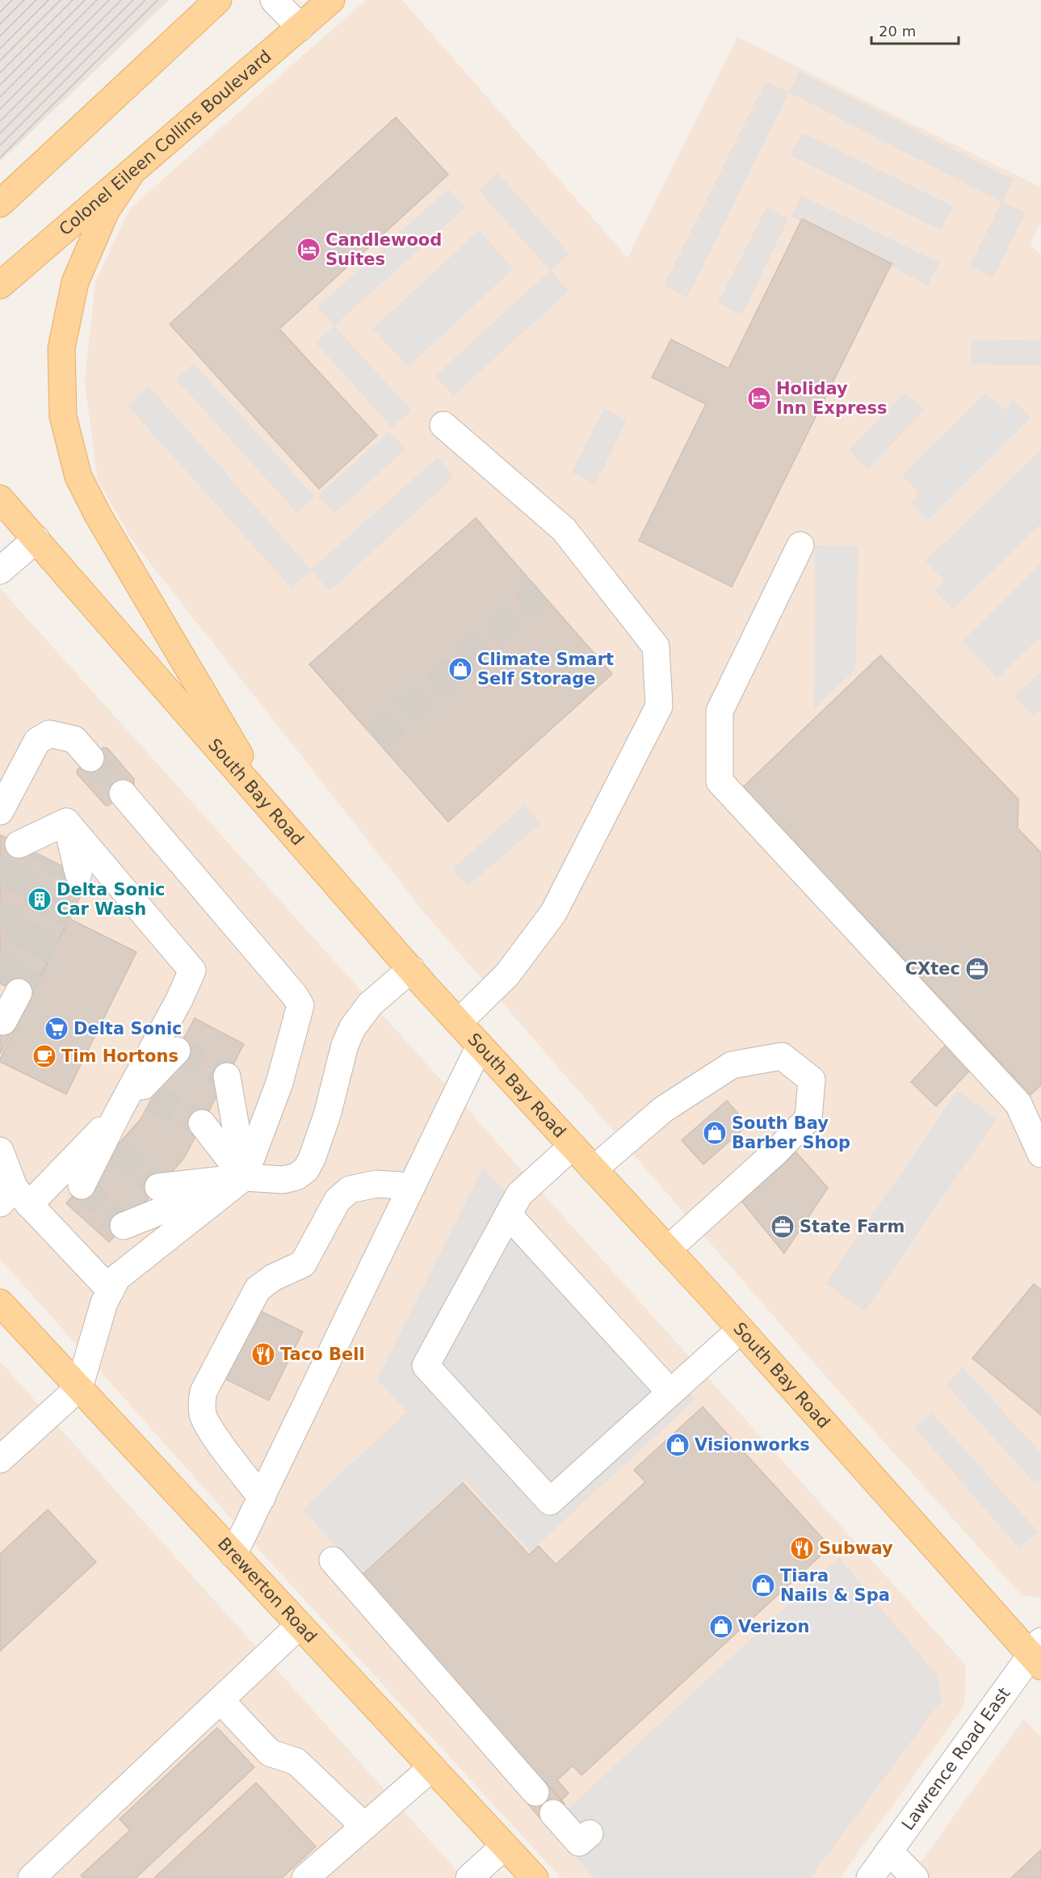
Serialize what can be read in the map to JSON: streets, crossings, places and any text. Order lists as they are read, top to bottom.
{
  "streets": {
    "main road": ["Colonel Eileen Collins Boulevard", "South Bay Road", "Brewerton Road"],
    "street": ["Lawrence Road East"]
  },
  "crossings": [
    ["South Bay Road", "Lawrence Road East"]
  ],
  "places": {
    "hotel": ["Candlewood Suites", "Holiday Inn Express"],
    "shop": [
      "Climate Smart Self Storage",
      "South Bay Barber Shop",
      "Visionworks",
      "Tiara Nails & Spa",
      "Verizon"
    ],
    "building": ["Delta Sonic Car Wash"],
    "office": ["CXtec", "State Farm"],
    "supermarket": ["Delta Sonic"],
    "cafe": ["Tim Hortons"],
    "restaurant": ["Taco Bell", "Subway"]
  },
  "scale_bar": "20 m"
}
